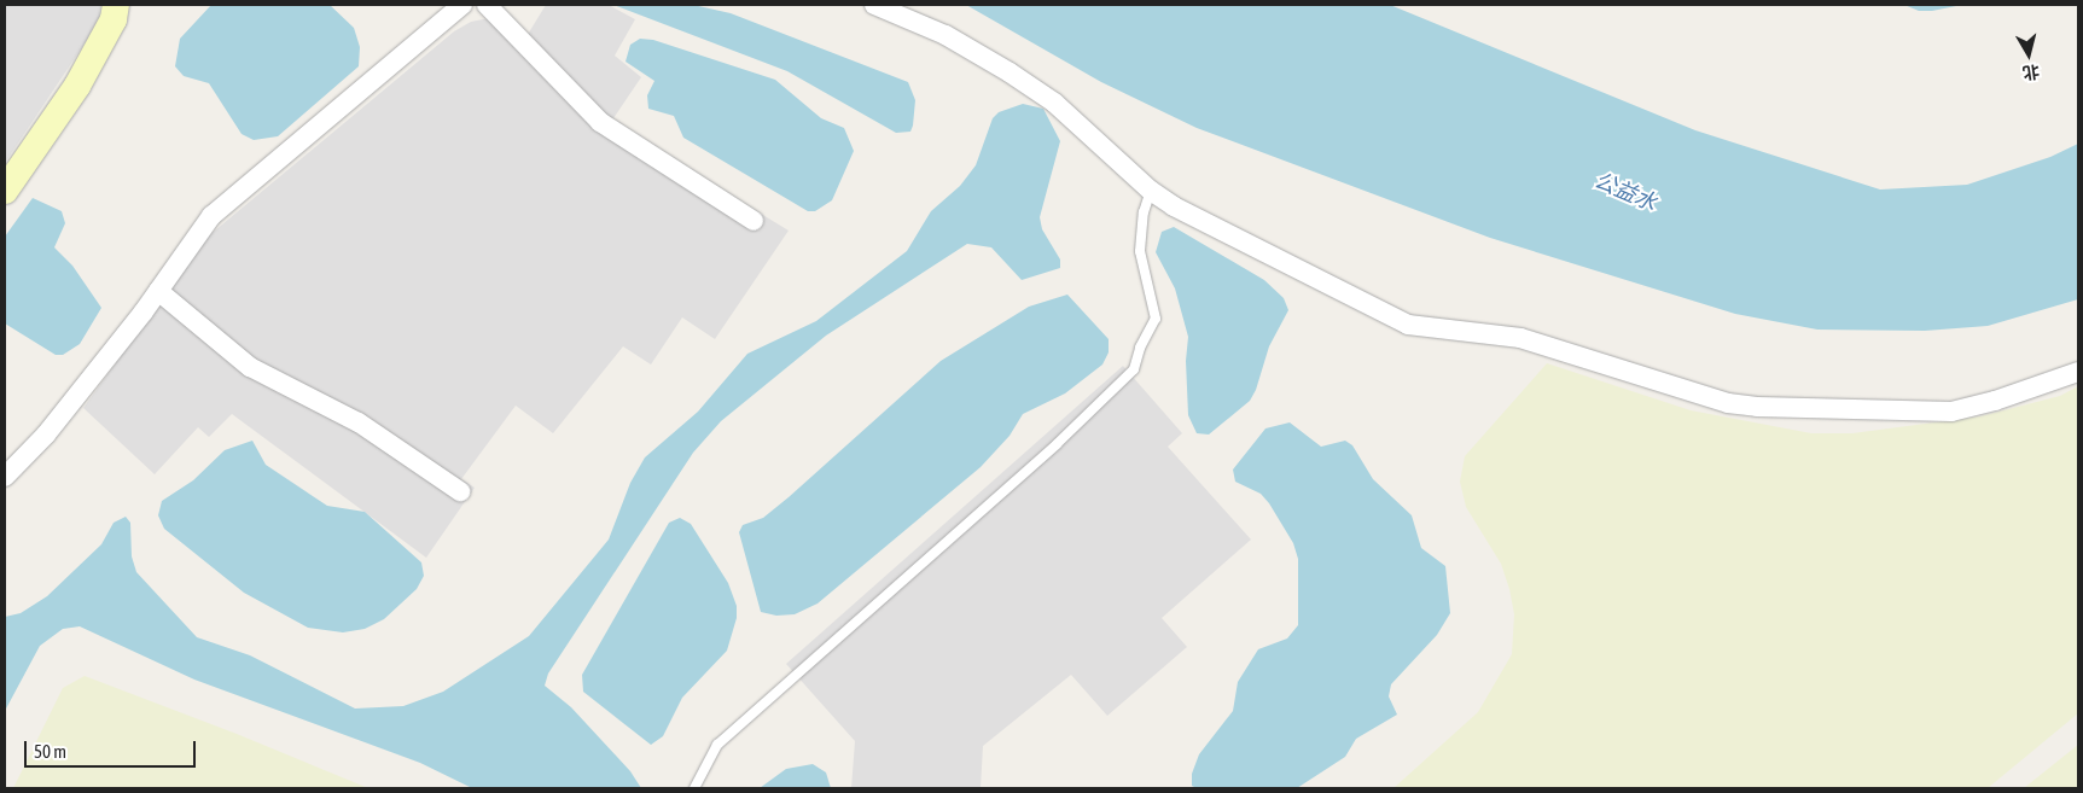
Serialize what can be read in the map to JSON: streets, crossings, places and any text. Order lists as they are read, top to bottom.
{
  "water": ["公益水"],
  "scale_bar": "50 m",
  "north": "bottom"
}
